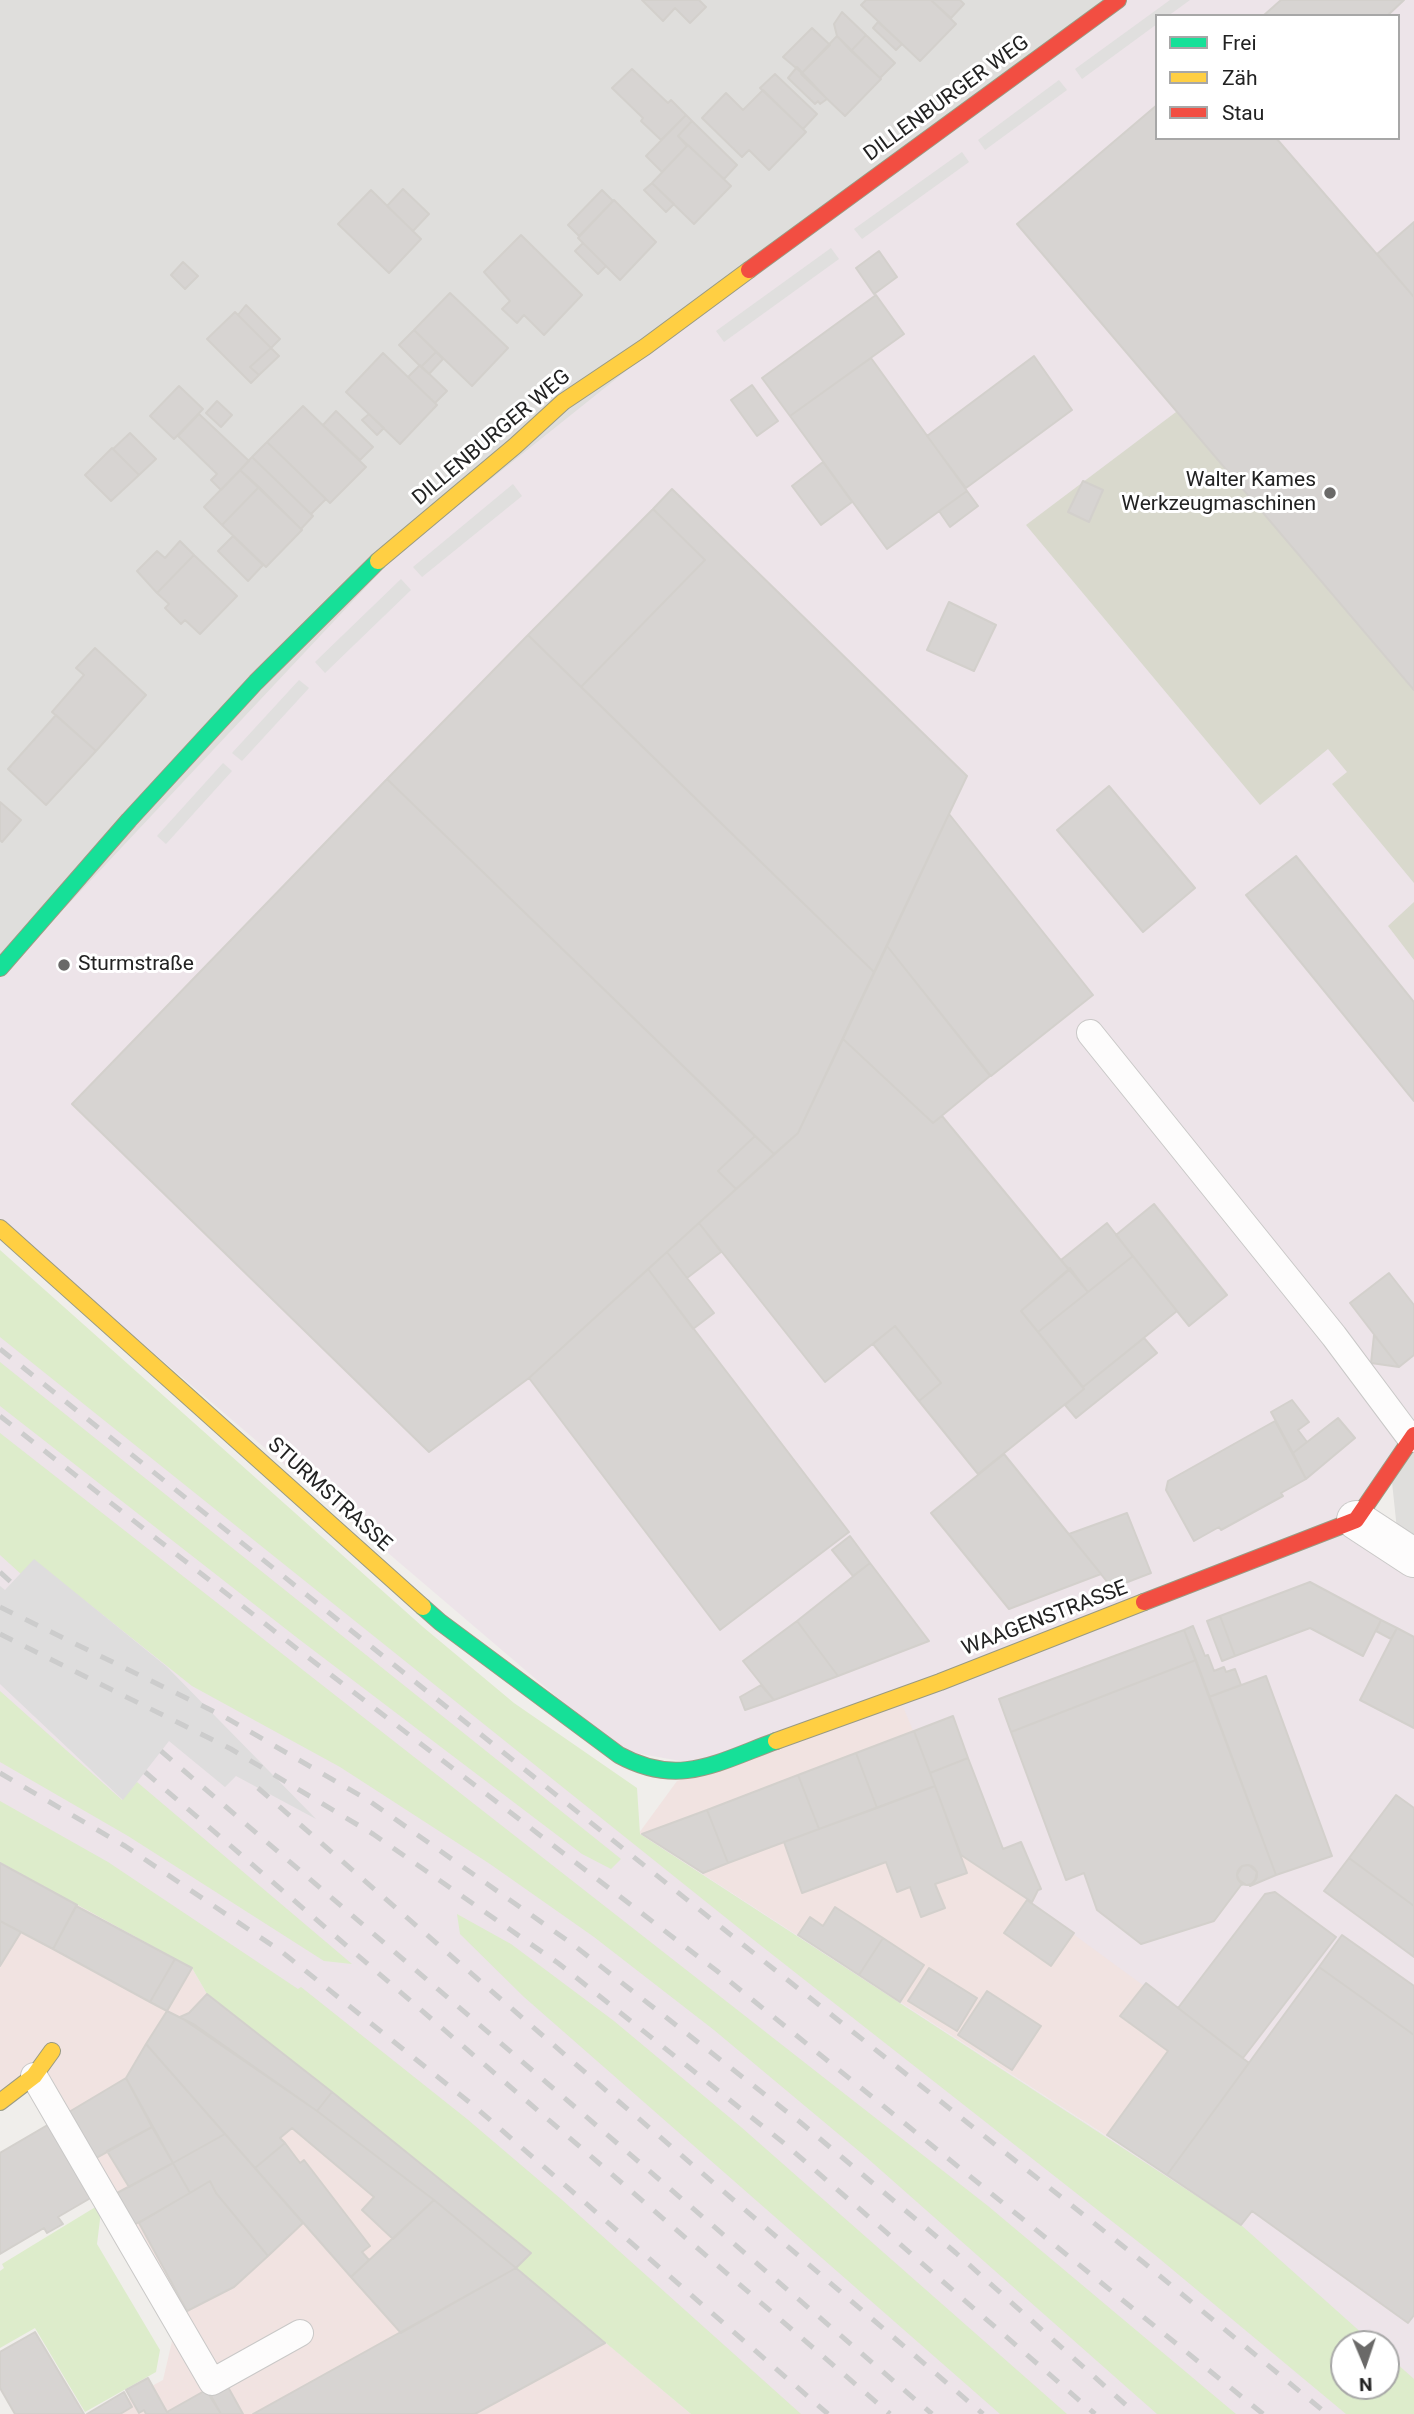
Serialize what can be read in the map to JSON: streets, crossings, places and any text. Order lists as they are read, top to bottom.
{
  "streets": {
    "street": ["DILLENBURGER WEG", "STURMSTRASSE", "WAAGENSTRASSE"]
  },
  "crossings": [
    ["STURMSTRASSE", "WAAGENSTRASSE"]
  ],
  "places": ["Walter Kames Werkzeugmaschinen", "Sturmstraße"],
  "legend": ["Frei", "Zäh", "Stau"],
  "north": "bottom"
}
